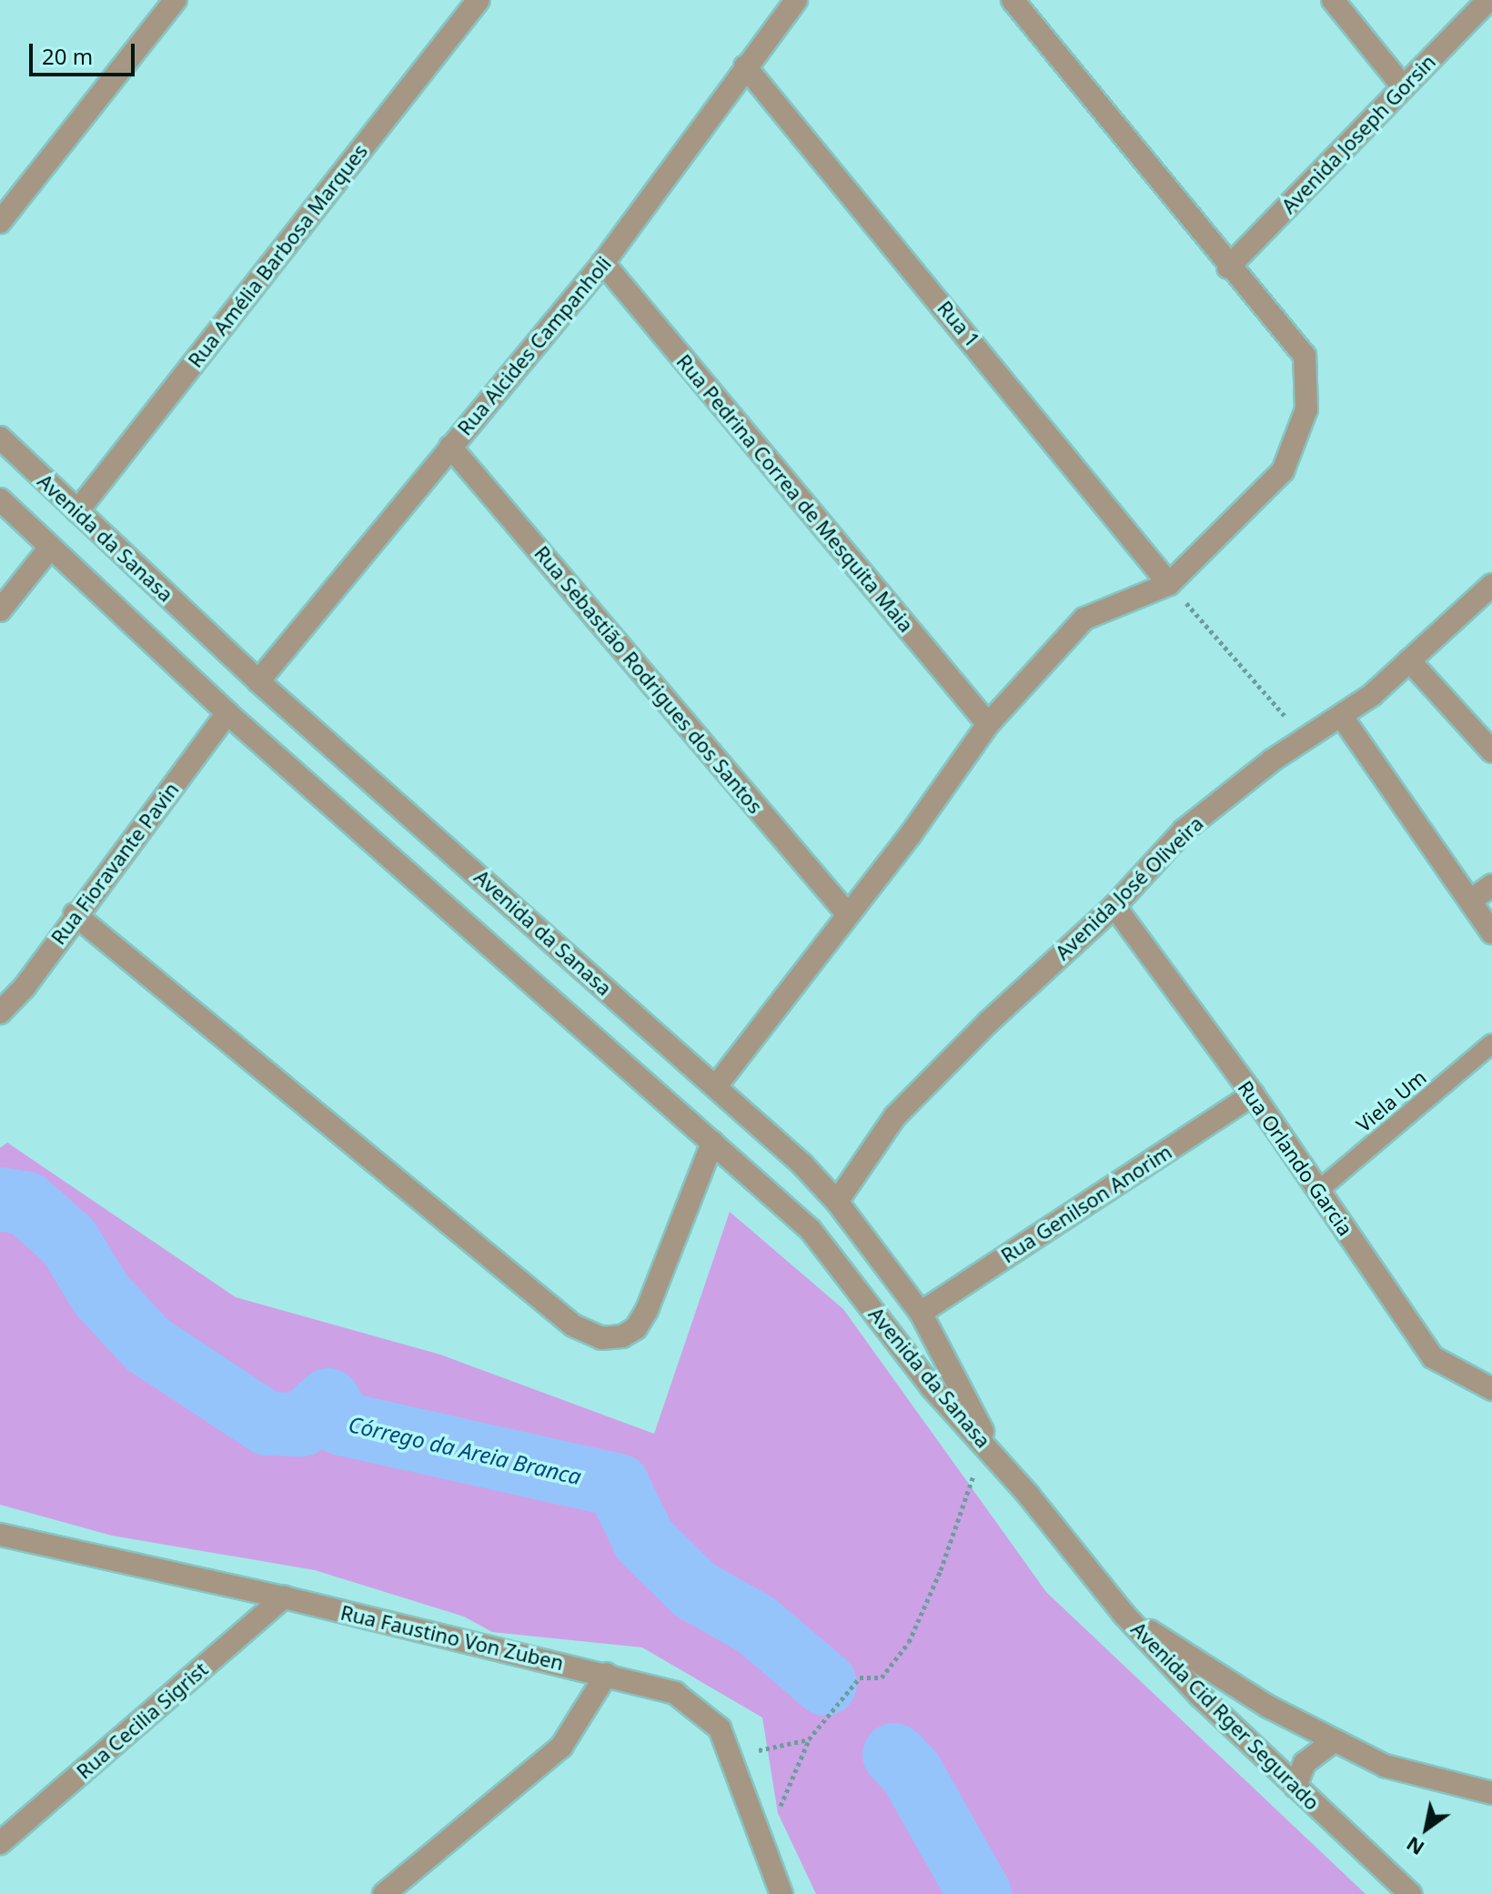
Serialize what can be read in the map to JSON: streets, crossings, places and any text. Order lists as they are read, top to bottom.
{
  "streets": {
    "street": [
      "Avenida Joseph Gorsin",
      "Rua Amélia Barbosa Marques",
      "Rua 1",
      "Rua Alcides Campanholi",
      "Rua Pedrina Correa de Mesquita Maia",
      "Avenida da Sanasa",
      "Rua Sebastião Rodrigues dos Santos",
      "Rua Fioravante Pavin",
      "Avenida José Oliveira",
      "Rua Orlando Garcia",
      "Rua Genilson Anorim",
      "Rua Faustino Von Zuben",
      "Avenida Cid Rger Segurado",
      "Rua Cecilia Sigrist"
    ],
    "lane": ["Viela Um"]
  },
  "crossings": [
    ["Rua Amélia Barbosa Marques", "Avenida da Sanasa"],
    ["Rua 1", "Rua Alcides Campanholi"],
    ["Rua Alcides Campanholi", "Rua Pedrina Correa de Mesquita Maia"],
    ["Rua Alcides Campanholi", "Avenida da Sanasa"],
    ["Rua Alcides Campanholi", "Rua Sebastião Rodrigues dos Santos"],
    ["Avenida da Sanasa", "Rua Fioravante Pavin"],
    ["Avenida da Sanasa", "Avenida José Oliveira"],
    ["Avenida da Sanasa", "Rua Genilson Anorim"],
    ["Avenida da Sanasa", "Avenida Cid Rger Segurado"],
    ["Avenida José Oliveira", "Rua Orlando Garcia"],
    ["Viela Um", "Rua Orlando Garcia"],
    ["Rua Orlando Garcia", "Rua Genilson Anorim"],
    ["Rua Faustino Von Zuben", "Rua Cecilia Sigrist"]
  ],
  "water": ["Córrego da Areia Branca"],
  "scale_bar": "20 m",
  "north": "bottom left"
}
